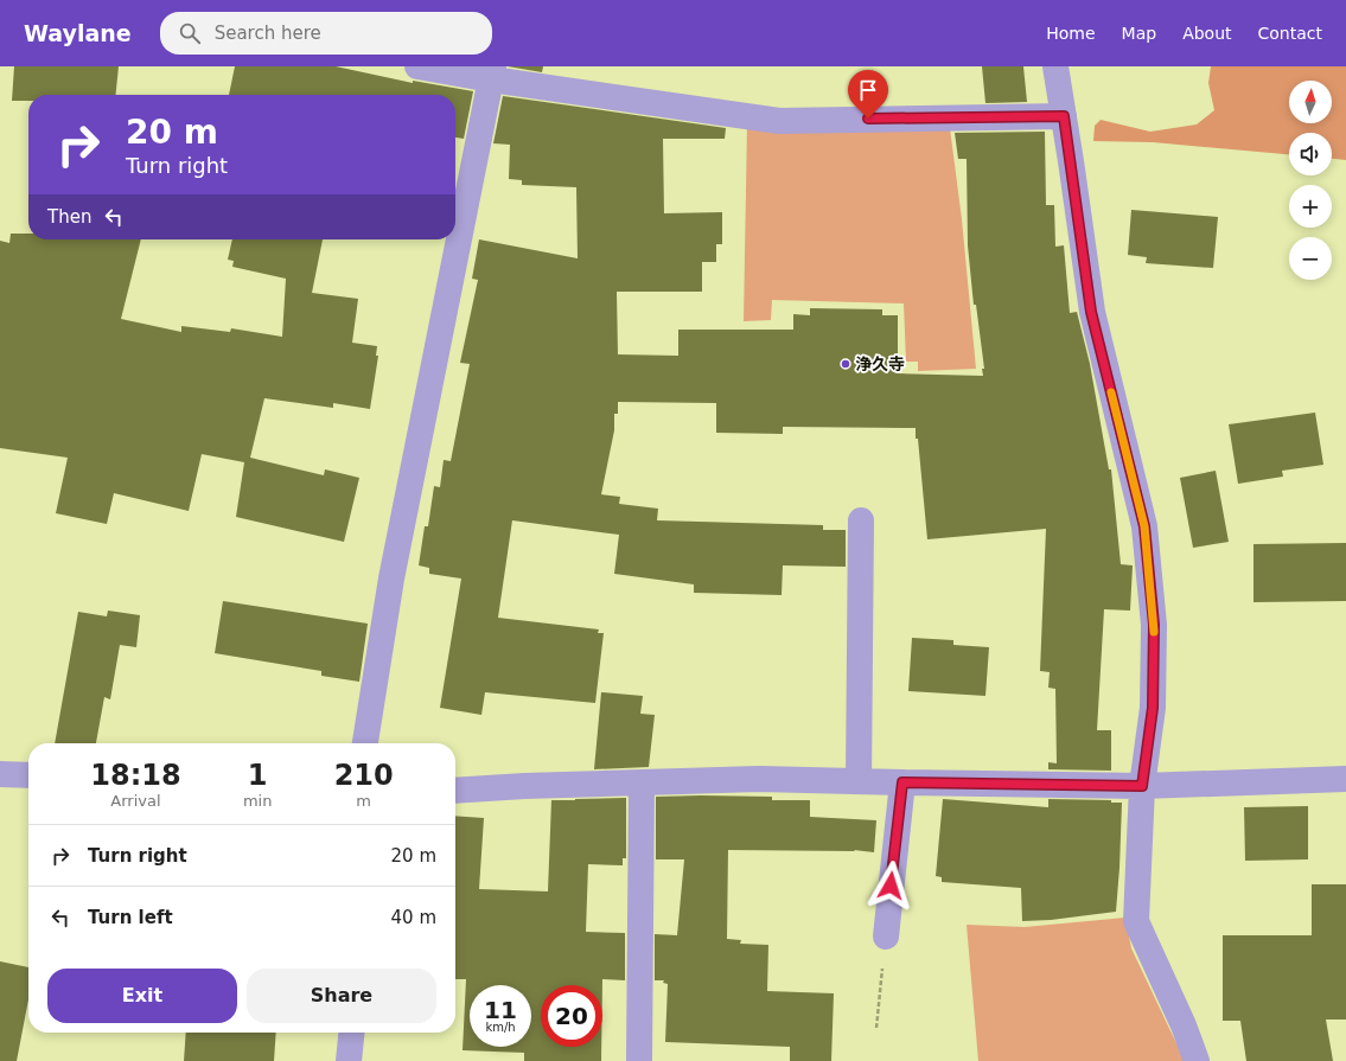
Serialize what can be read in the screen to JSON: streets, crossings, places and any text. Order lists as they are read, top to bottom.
{
  "places": ["浄久寺"],
  "north": "top",
  "page": {
    "header": "Waylane",
    "search": "Search here",
    "nav": [
      "Home",
      "Map",
      "About",
      "Contact"
    ],
    "map_buttons": ["+", "−"],
    "turn": ["20 m", "Turn right"],
    "then": "Then",
    "eta": [
      "18:18",
      "Arrival",
      "1",
      "min",
      "210",
      "m"
    ],
    "list": [
      {
        "name": "Turn right",
        "value": "20 m"
      },
      {
        "name": "Turn left",
        "value": "40 m"
      }
    ],
    "buttons": ["Exit", "Share"],
    "speed": "11 km/h",
    "limit": "20"
  }
}
